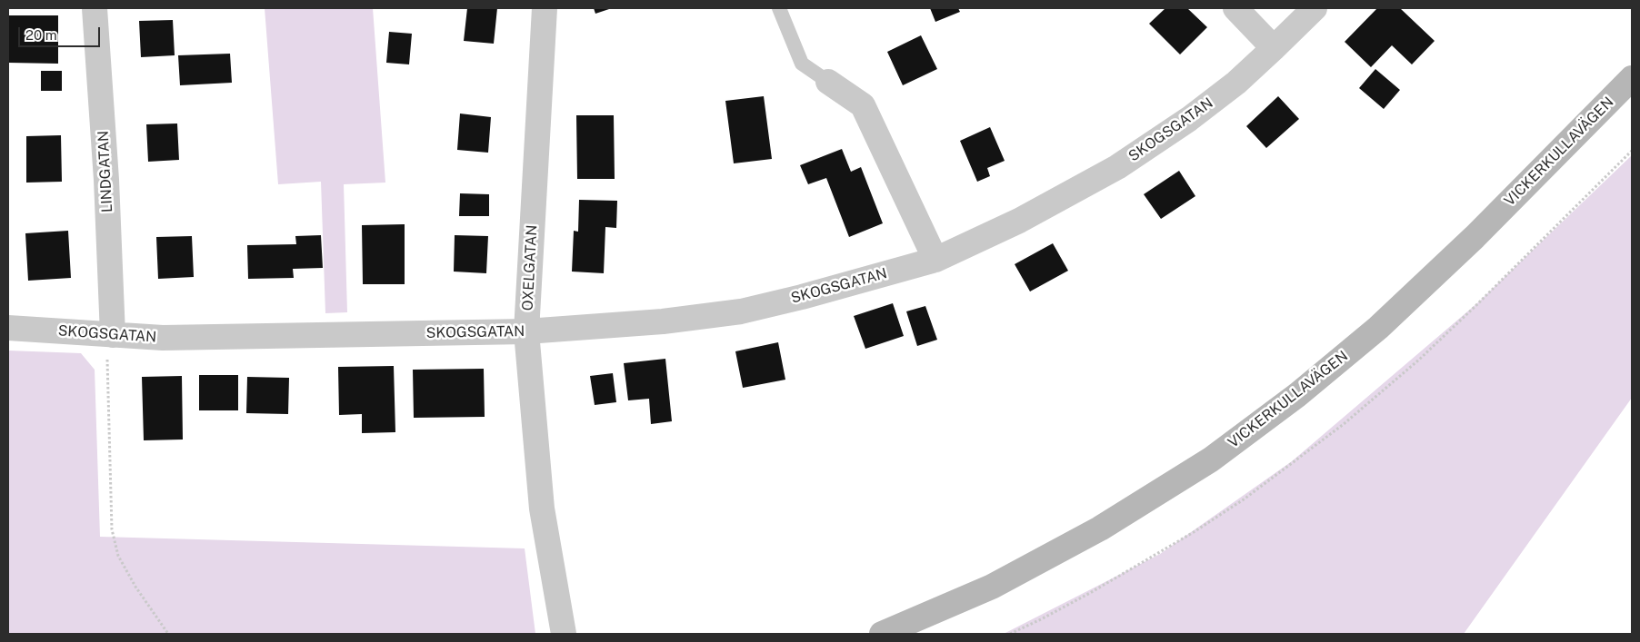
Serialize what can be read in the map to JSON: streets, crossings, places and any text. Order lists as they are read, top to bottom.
{
  "streets": {
    "main road": ["VICKERKULLAVÄGEN"],
    "street": ["SKOGSGATAN", "LINDGATAN", "OXELGATAN"]
  },
  "crossings": [
    ["SKOGSGATAN", "LINDGATAN"],
    ["SKOGSGATAN", "OXELGATAN"]
  ],
  "scale_bar": "20 m"
}
